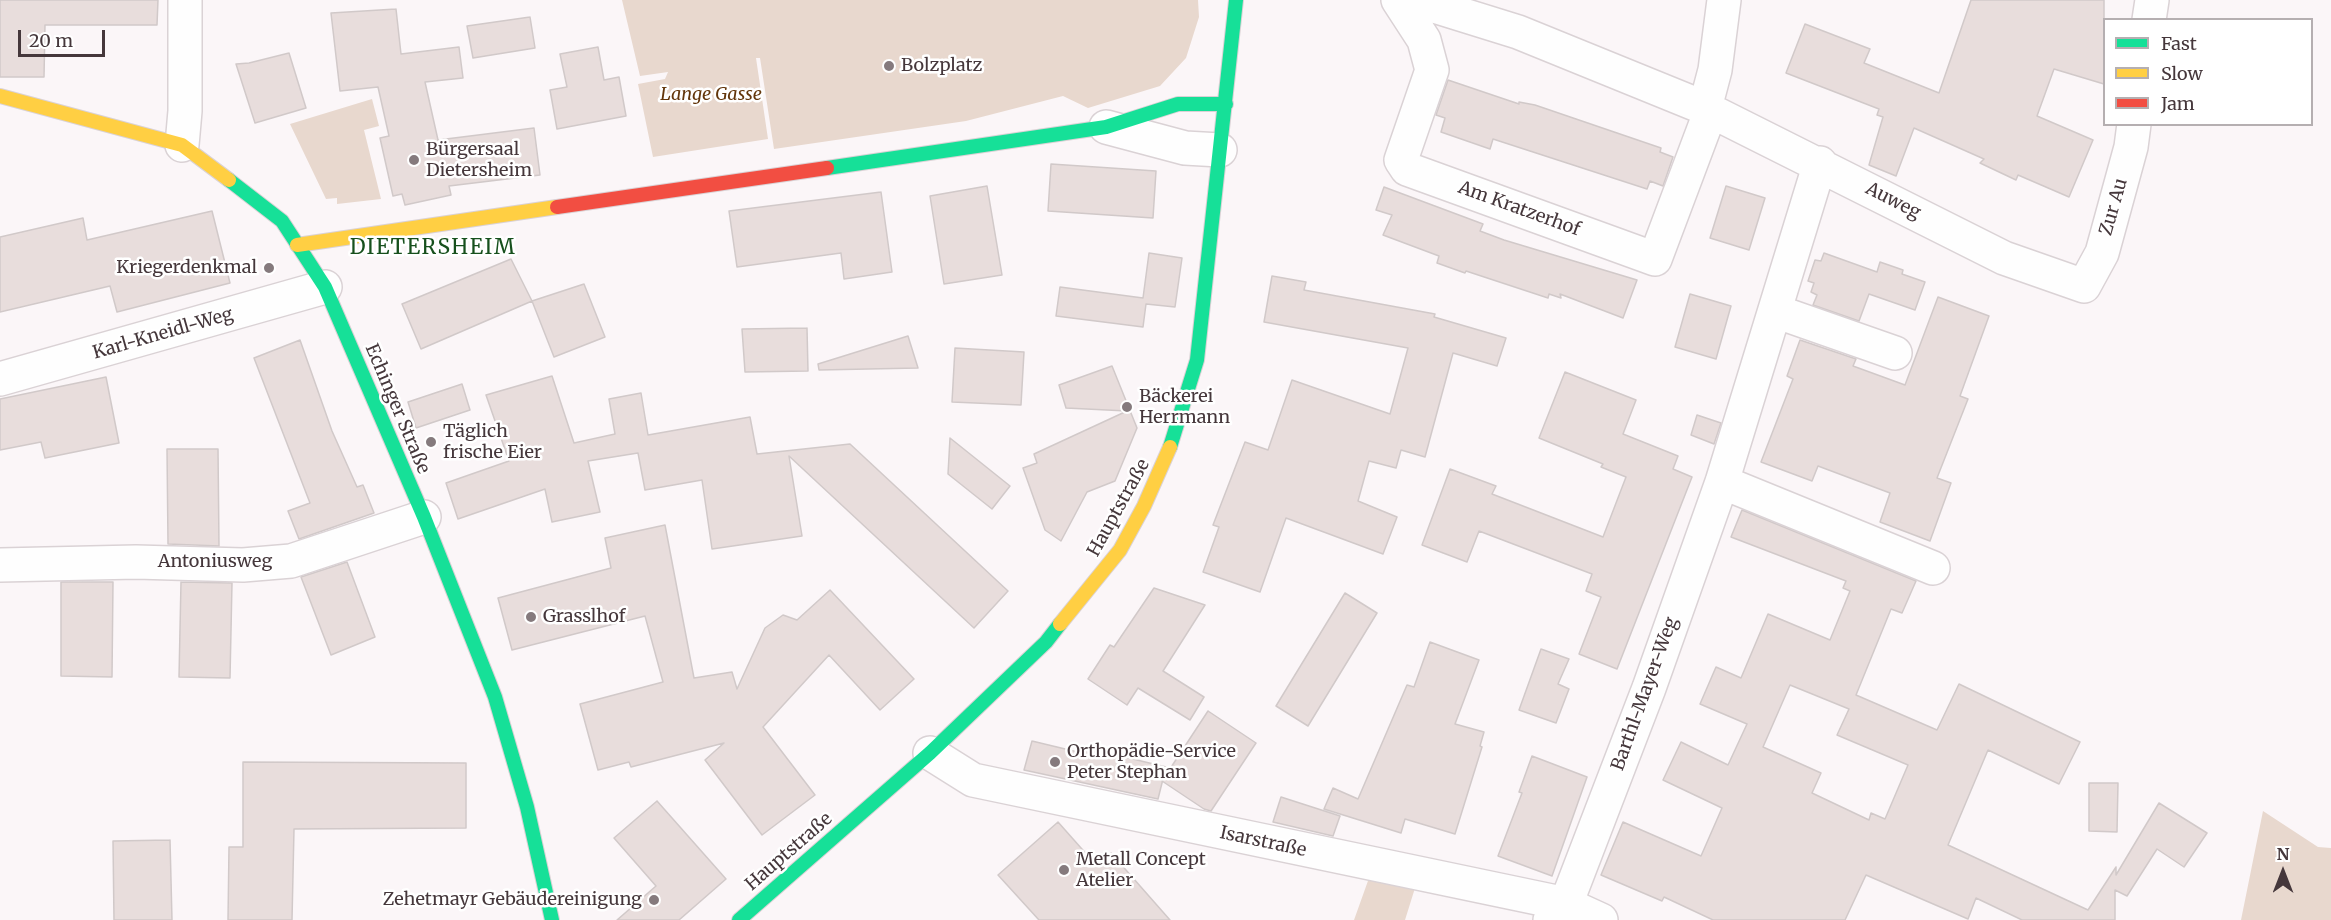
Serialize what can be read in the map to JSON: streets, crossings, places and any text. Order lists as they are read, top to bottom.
{
  "streets": {
    "street": [
      "Auweg",
      "Zur Au",
      "Am Kratzerhof",
      "Karl-Kneidl-Weg",
      "Echinger Straße",
      "Hauptstraße",
      "Antoniusweg",
      "Barthl-Mayer-Weg",
      "Isarstraße"
    ]
  },
  "crossings": [
    ["Auweg", "Zur Au"],
    ["Auweg", "Am Kratzerhof"],
    ["Auweg", "Barthl-Mayer-Weg"],
    ["Karl-Kneidl-Weg", "Echinger Straße"],
    ["Echinger Straße", "Antoniusweg"],
    ["Hauptstraße", "Isarstraße"],
    ["Barthl-Mayer-Weg", "Isarstraße"]
  ],
  "districts": ["DIETERSHEIM"],
  "parks": ["Lange Gasse"],
  "places": [
    "Bolzplatz",
    "Bürgersaal Dietersheim",
    "Kriegerdenkmal",
    "Bäckerei Herrmann",
    "Täglich frische Eier",
    "Grasslhof",
    "Orthopädie-Service Peter Stephan",
    "Metall Concept Atelier",
    "Zehetmayr Gebäudereinigung"
  ],
  "legend": ["Fast", "Slow", "Jam"],
  "scale_bar": "20 m",
  "north": "top"
}
